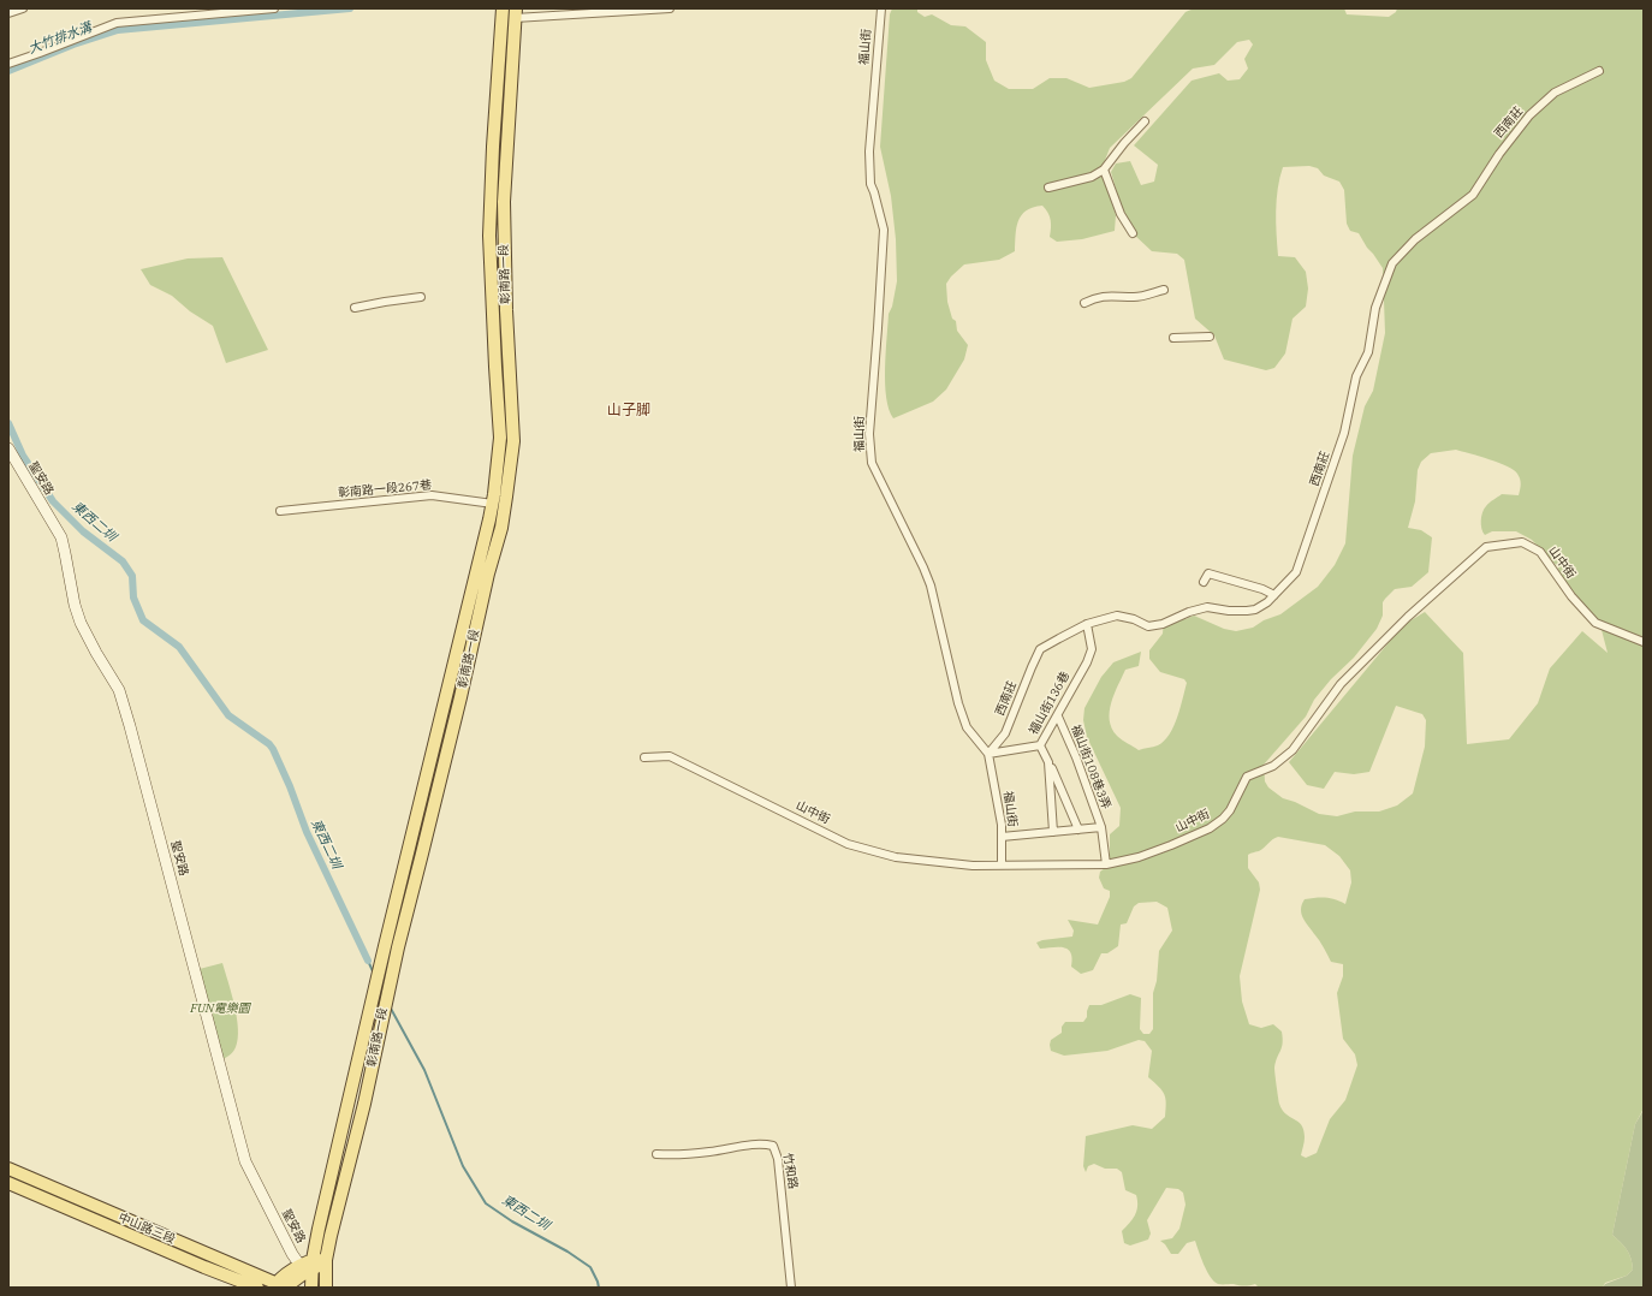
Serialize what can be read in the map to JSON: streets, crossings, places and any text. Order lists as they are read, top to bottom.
{
  "streets": {
    "main road": ["彰南路一段", "中山路三段"],
    "street": [
      "福山街",
      "西南莊",
      "聖安路",
      "彰南路一段267巷",
      "山中街",
      "福山街136巷",
      "福山街108巷3弄",
      "竹和路"
    ]
  },
  "crossings": [
    ["福山街", "西南莊"],
    ["福山街", "山中街"],
    ["福山街", "福山街136巷"],
    ["西南莊", "福山街136巷"],
    ["彰南路一段", "聖安路"],
    ["彰南路一段", "彰南路一段267巷"],
    ["山中街", "福山街108巷3弄"],
    ["福山街136巷", "福山街108巷3弄"]
  ],
  "districts": ["山子脚"],
  "water": ["大竹排水溝", "東西二圳"],
  "parks": ["FUN電樂園"]
}
